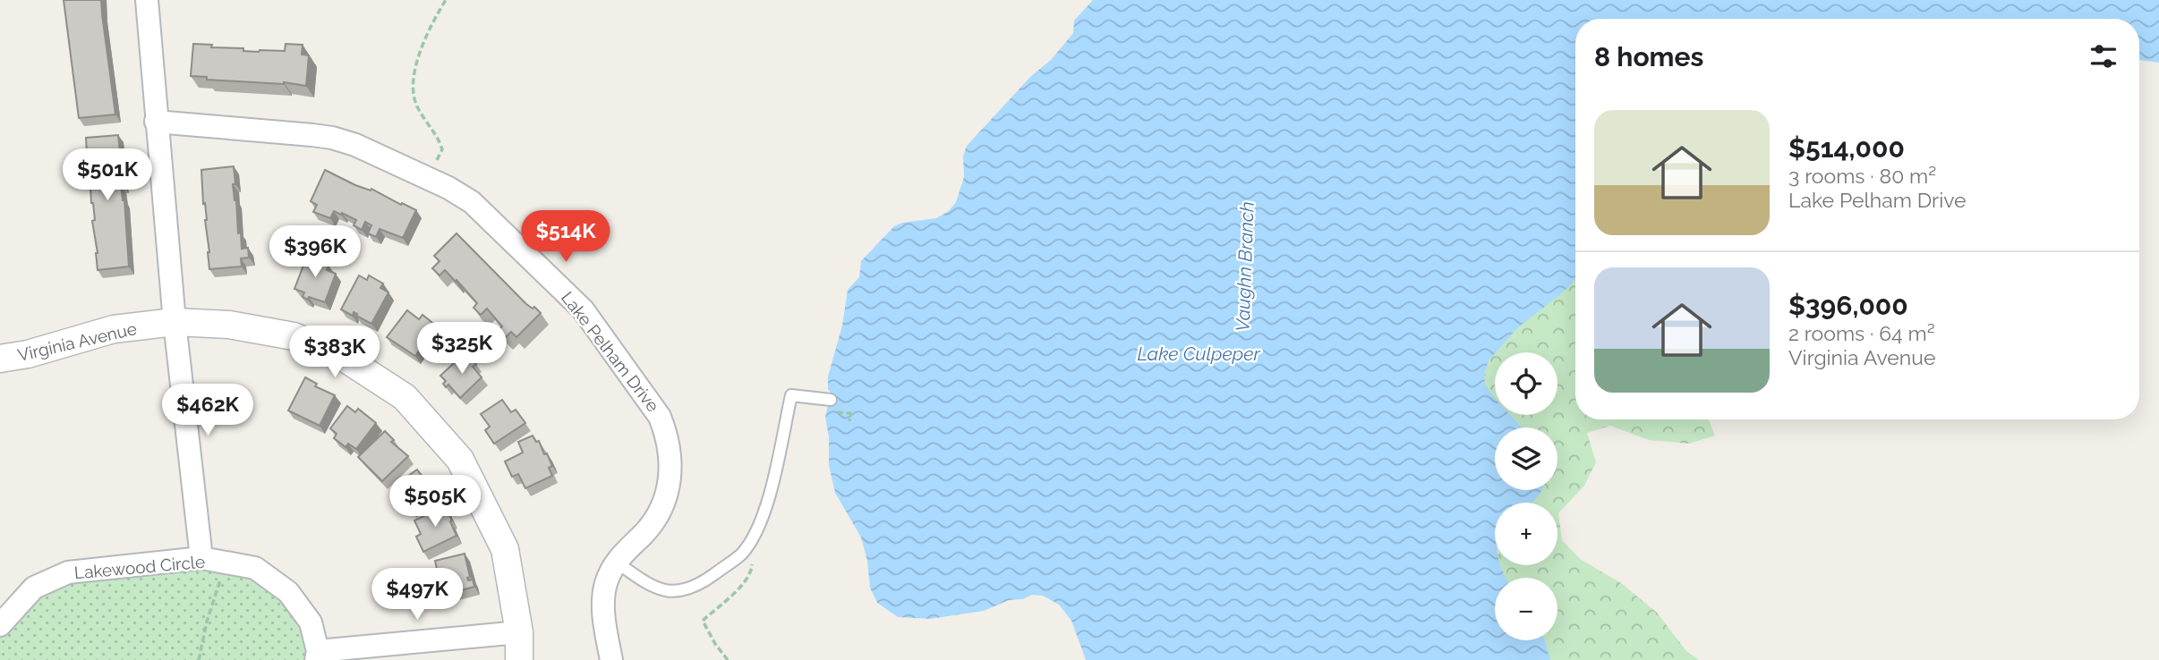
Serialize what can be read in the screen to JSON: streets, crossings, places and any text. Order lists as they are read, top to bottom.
{
  "streets": {
    "street": ["Virginia Avenue", "Lake Pelham Drive", "Lakewood Circle"]
  },
  "water": ["Vaughn Branch", "Lake Culpeper"],
  "page": {
    "heading": "8 homes",
    "list": [
      {
        "name": "$514,000",
        "note": "3 rooms · 80 m² · Lake Pelham Drive"
      },
      {
        "name": "$396,000",
        "note": "2 rooms · 64 m² · Virginia Avenue"
      }
    ],
    "price": [
      "$501K",
      "$514K",
      "$396K",
      "$325K",
      "$383K",
      "$462K",
      "$505K",
      "$497K"
    ],
    "map_buttons": ["+", "−"]
  }
}
